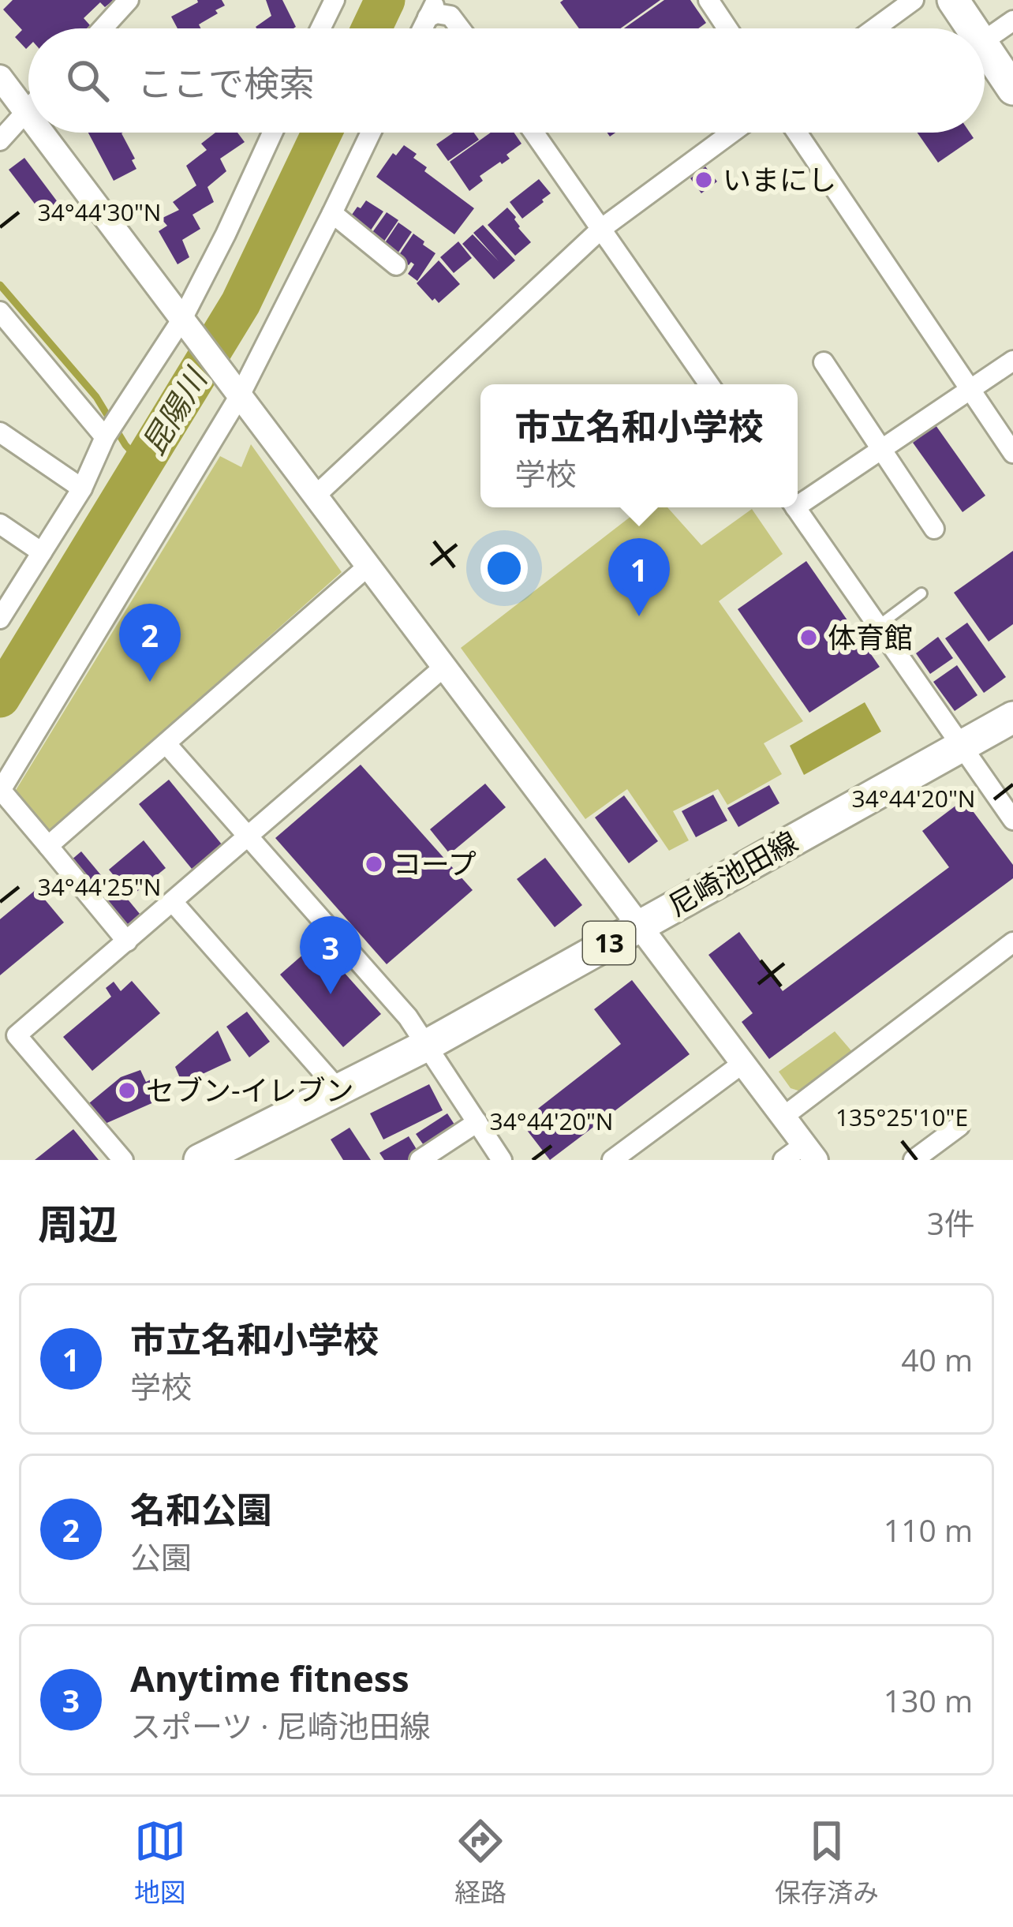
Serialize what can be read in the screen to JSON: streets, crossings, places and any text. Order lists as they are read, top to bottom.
{
  "streets": {
    "main road": ["尼崎池田線", "13"]
  },
  "water": ["昆陽川"],
  "places": [
    "いまにし",
    "体育館",
    "コープ",
    "セブン-イレブン"
  ],
  "page": {
    "search": "ここで検索",
    "popup": ["市立名和小学校", "学校"],
    "pins": ["1", "2", "3"],
    "heading": ["周辺", "3件"],
    "list": [
      {
        "mark": "1",
        "name": "市立名和小学校",
        "note": "学校",
        "value": "40 m"
      },
      {
        "mark": "2",
        "name": "名和公園",
        "note": "公園",
        "value": "110 m"
      },
      {
        "mark": "3",
        "name": "Anytime fitness",
        "note": "スポーツ · 尼崎池田線",
        "value": "130 m"
      }
    ],
    "nav": ["地図", "経路", "保存済み"]
  },
  "coordinates": [
    "34°44'30\"N",
    "34°44'20\"N",
    "34°44'25\"N",
    "135°25'10\"E"
  ]
}
